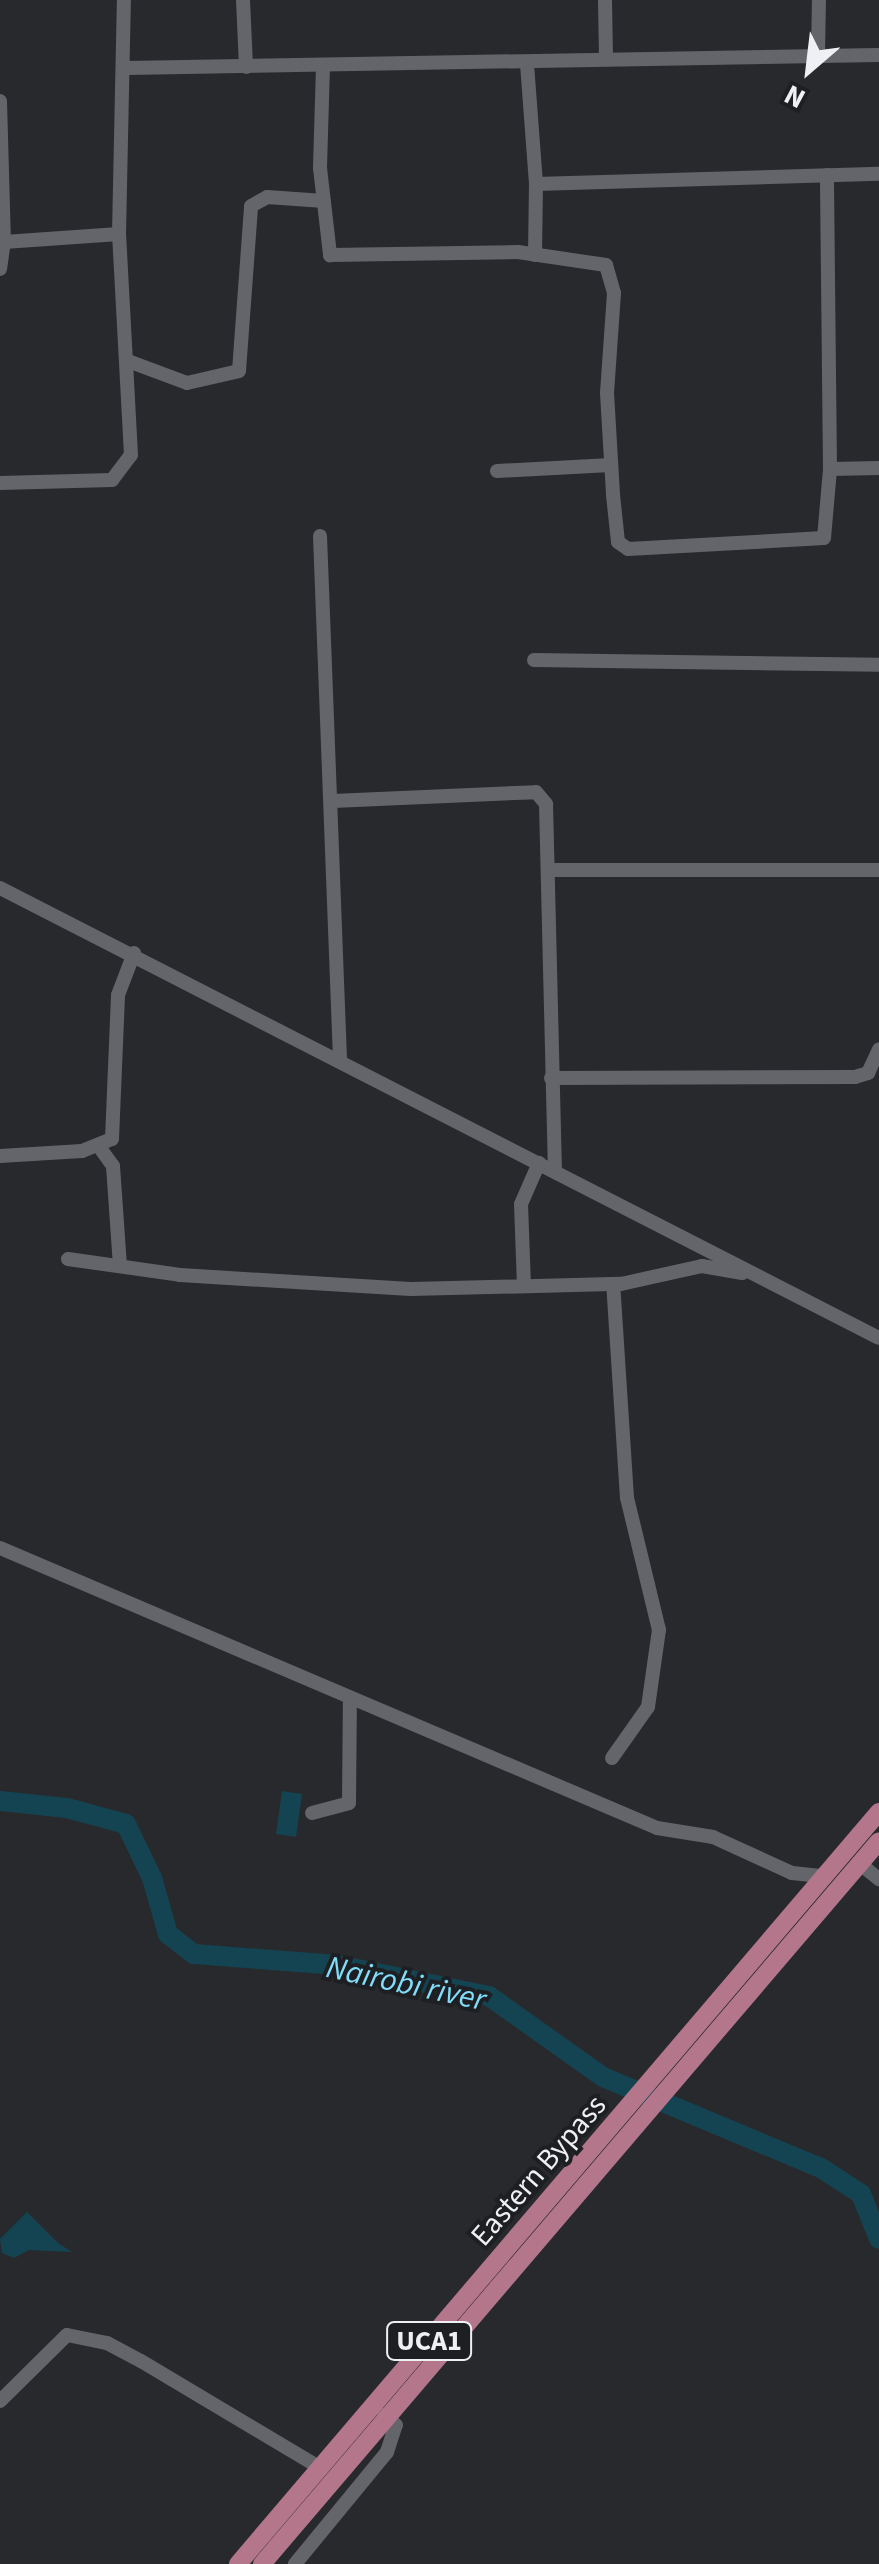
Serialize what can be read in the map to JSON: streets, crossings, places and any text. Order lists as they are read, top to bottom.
{
  "streets": {
    "main road": ["Eastern Bypass", "UCA1"]
  },
  "water": ["Nairobi river"],
  "north": "bottom left"
}
